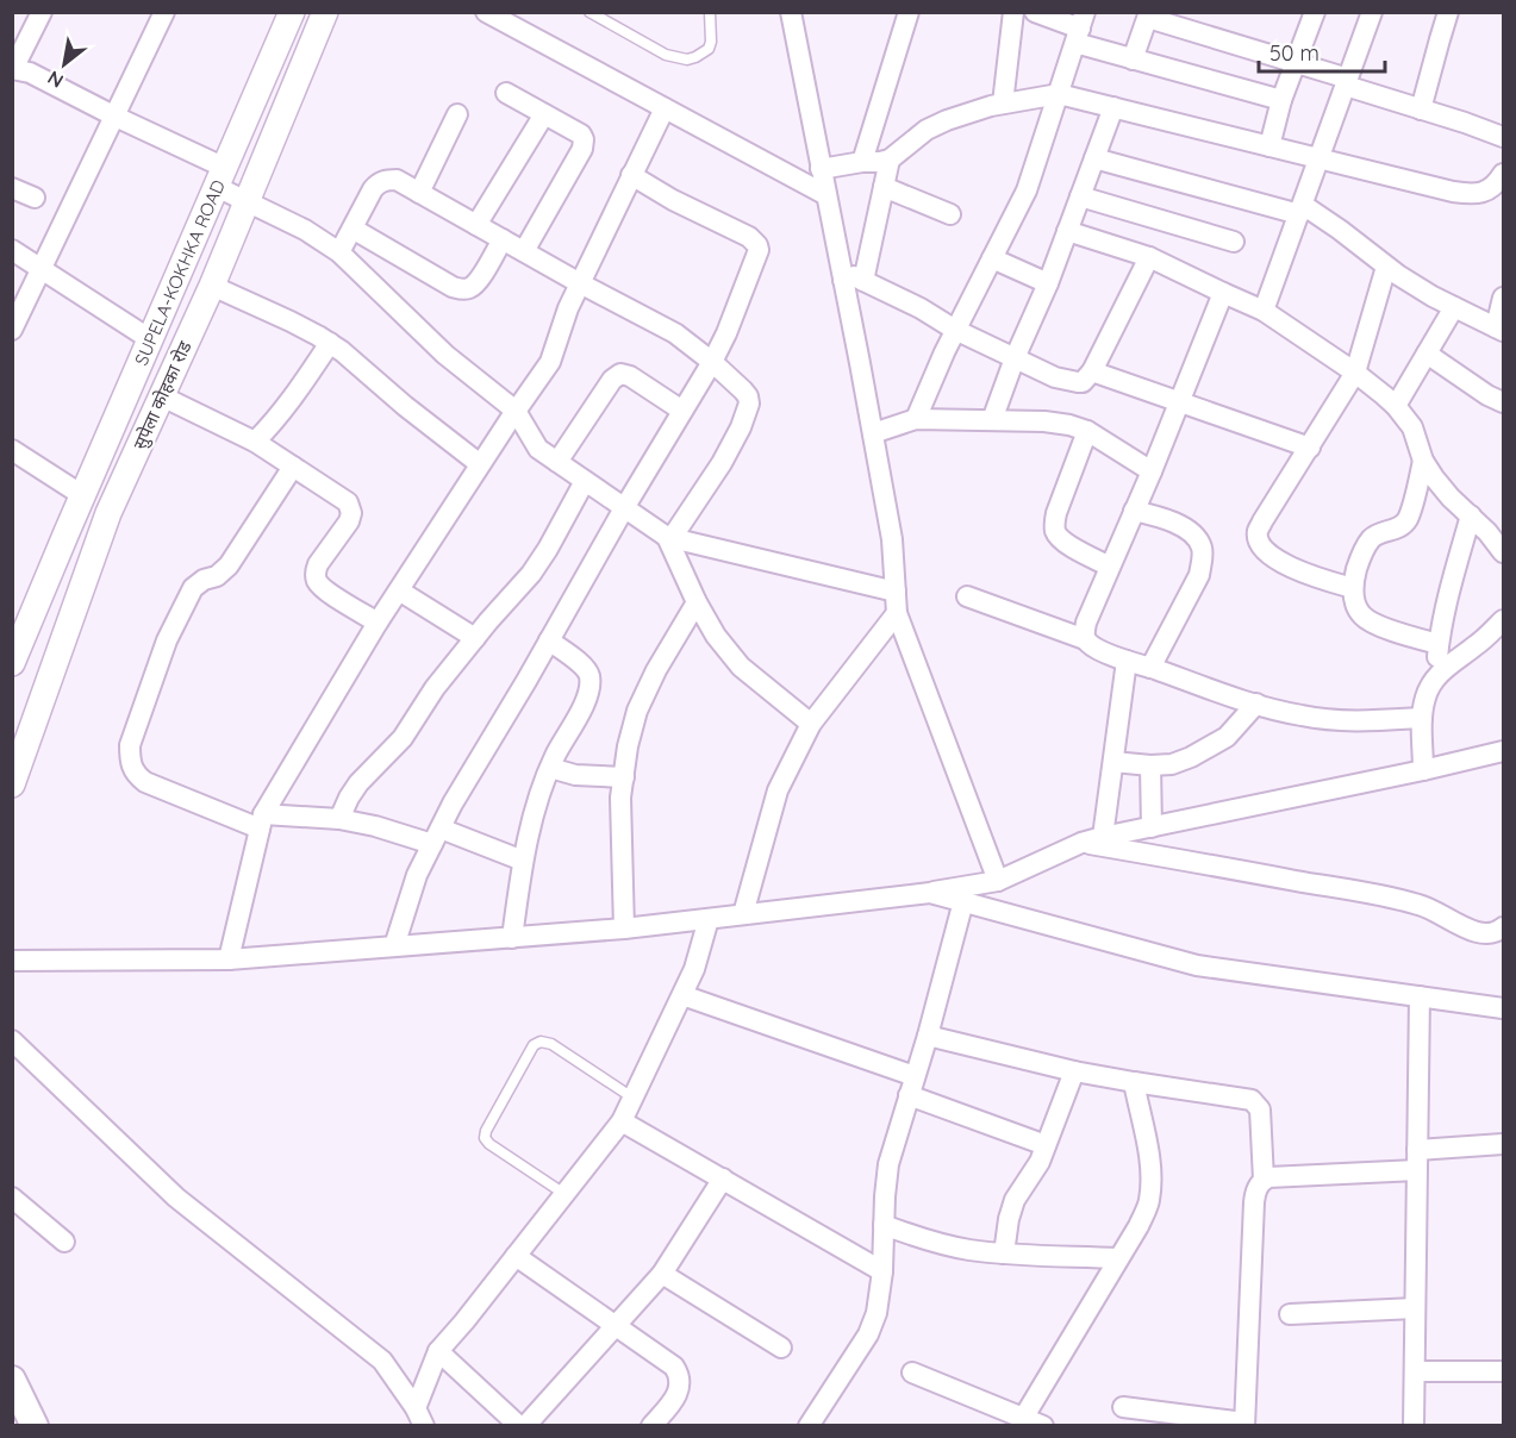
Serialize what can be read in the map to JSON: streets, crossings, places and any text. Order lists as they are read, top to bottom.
{
  "streets": {
    "street": ["SUPELA-KOKHKA ROAD", "सुपेला कोहका रोड"]
  },
  "scale_bar": "50 m",
  "north": "bottom left"
}
